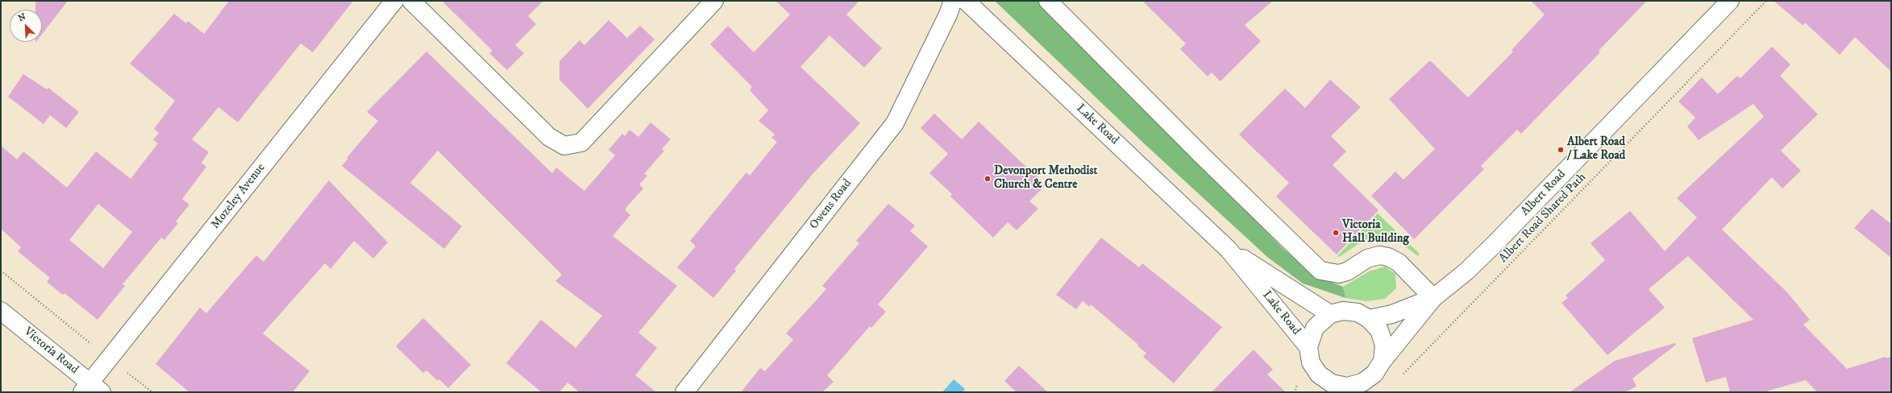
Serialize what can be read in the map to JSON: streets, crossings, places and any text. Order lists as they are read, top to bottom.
{
  "streets": {
    "main road": [
      "Lake Road",
      "Albert Road",
      "Mozeley Avenue",
      "Owens Road",
      "Victoria Road"
    ],
    "path": ["Albert Road Shared Path"]
  },
  "crossings": [
    ["Lake Road", "Albert Road"],
    ["Mozeley Avenue", "Victoria Road"]
  ],
  "places": ["Albert Road / Lake Road", "Devonport Methodist Church & Centre", "Victoria Hall Building"],
  "north": "top left"
}
